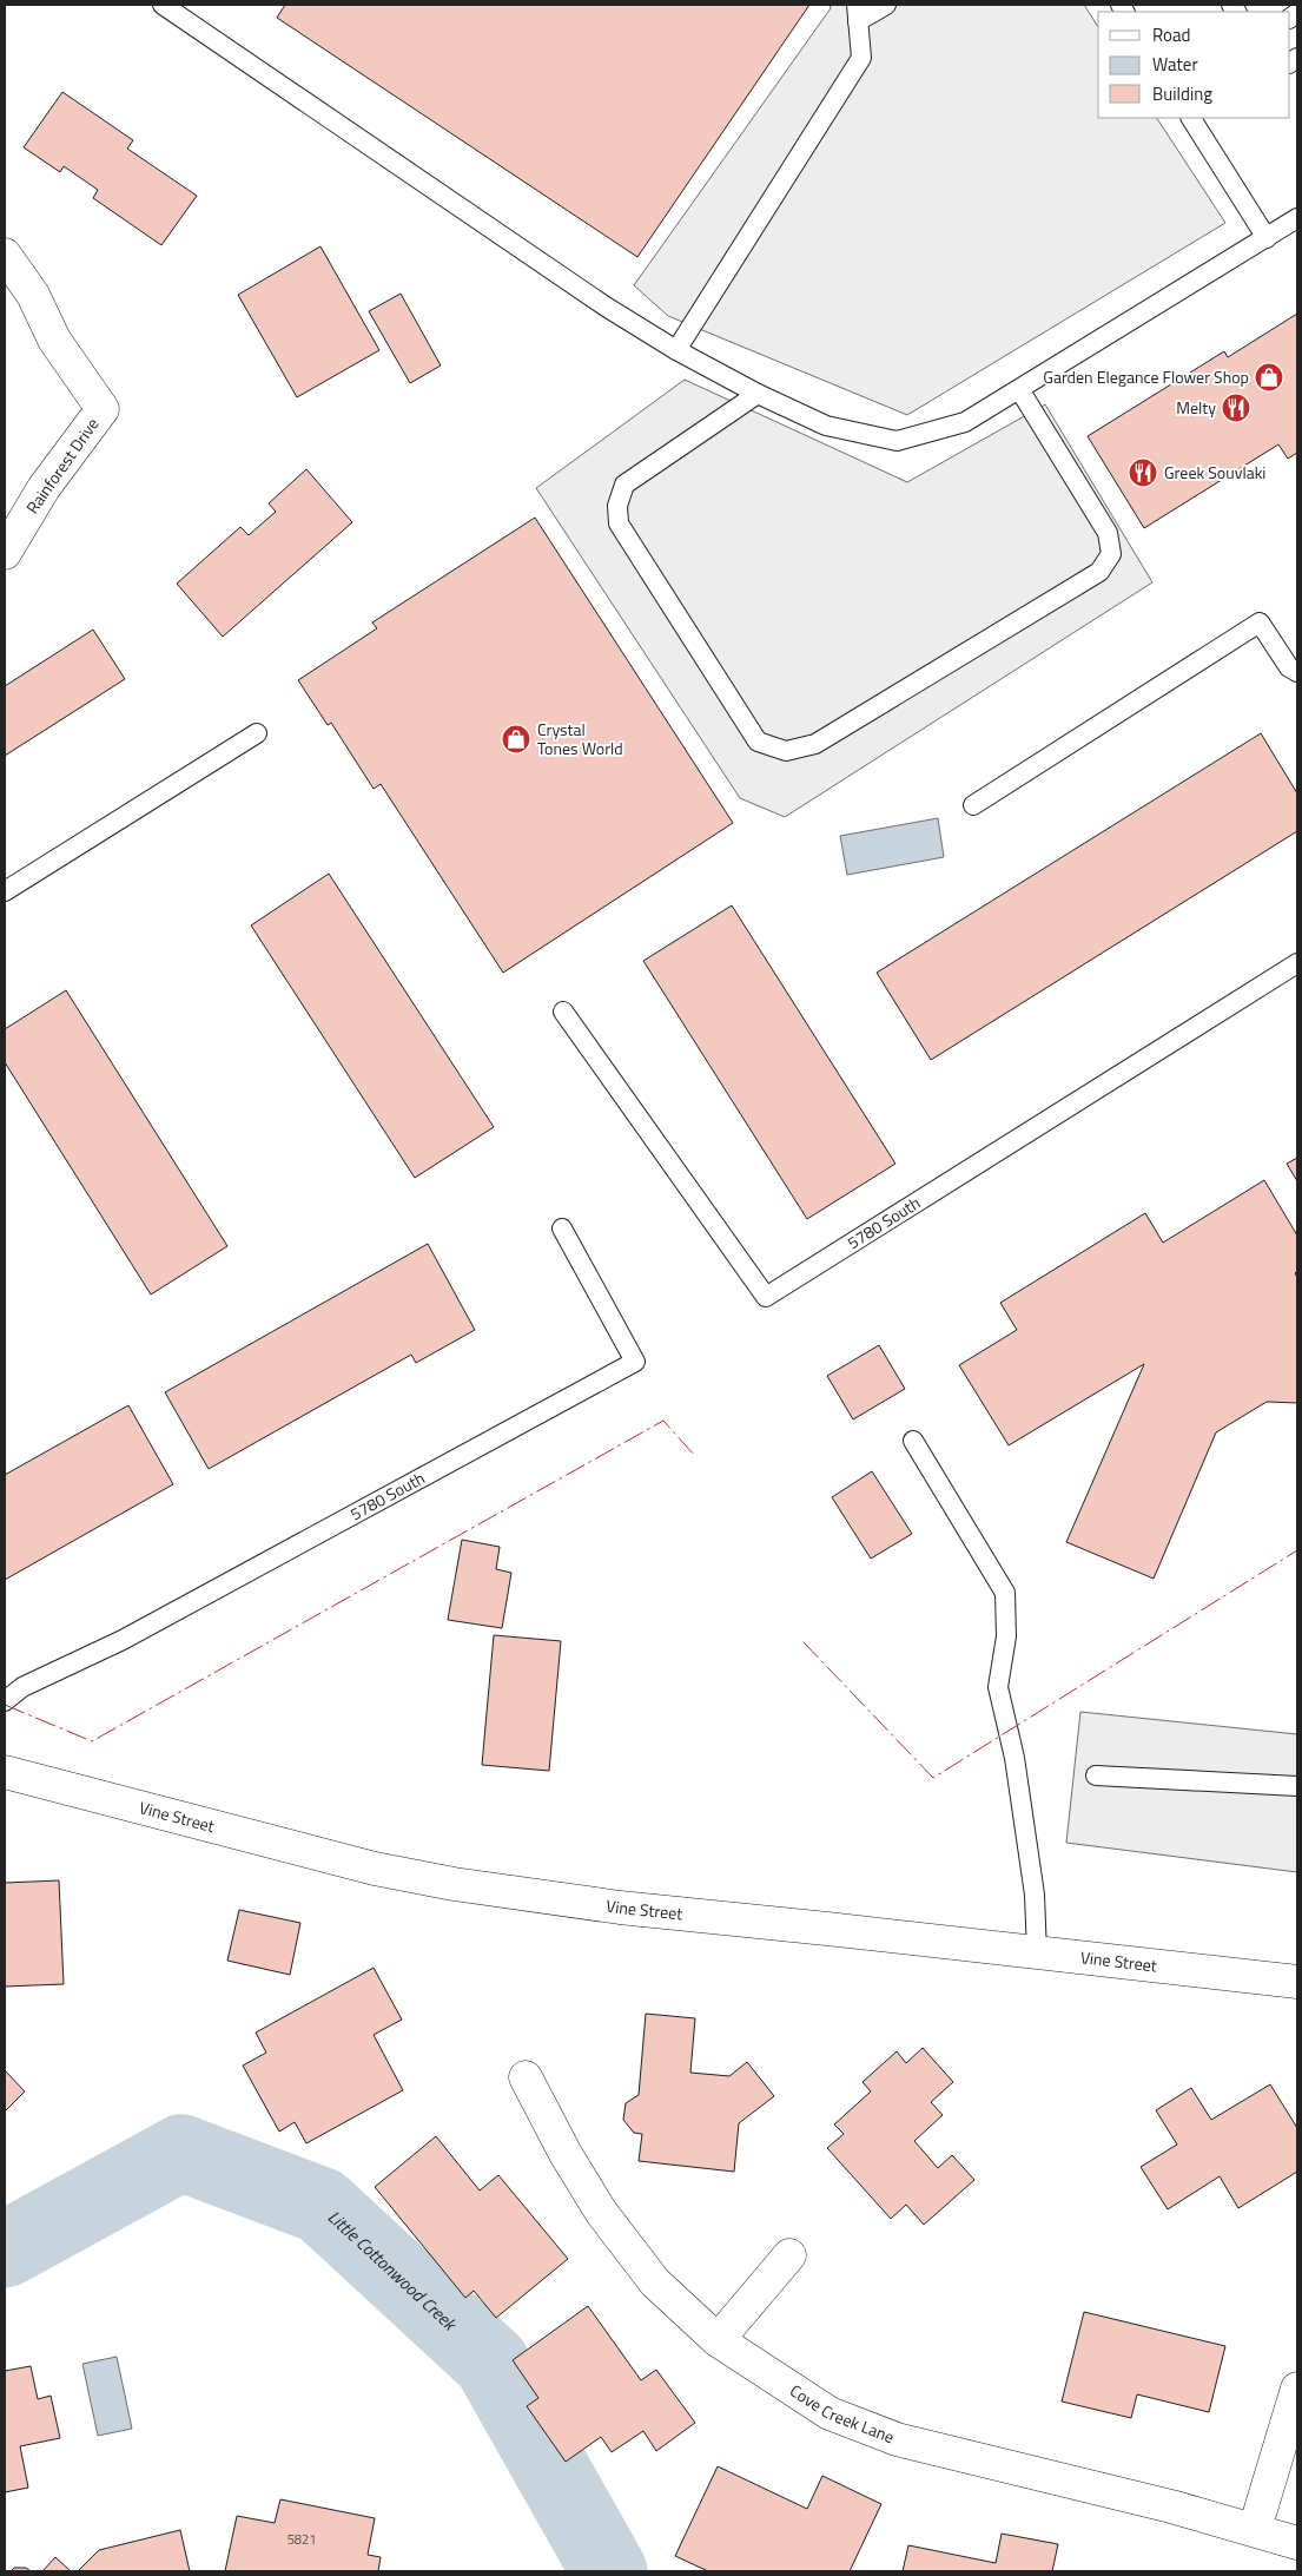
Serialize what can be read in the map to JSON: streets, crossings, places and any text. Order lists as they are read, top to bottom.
{
  "streets": {
    "street": ["Rainforest Drive", "Vine Street", "Cove Creek Lane"],
    "lane": ["5780 South"]
  },
  "water": ["Little Cottonwood Creek"],
  "places": {
    "shop": ["Garden Elegance Flower Shop", "Crystal Tones World"],
    "restaurant": ["Melty", "Greek Souvlaki"]
  },
  "house_numbers": ["5821"],
  "legend": ["Road", "Water", "Building"]
}
